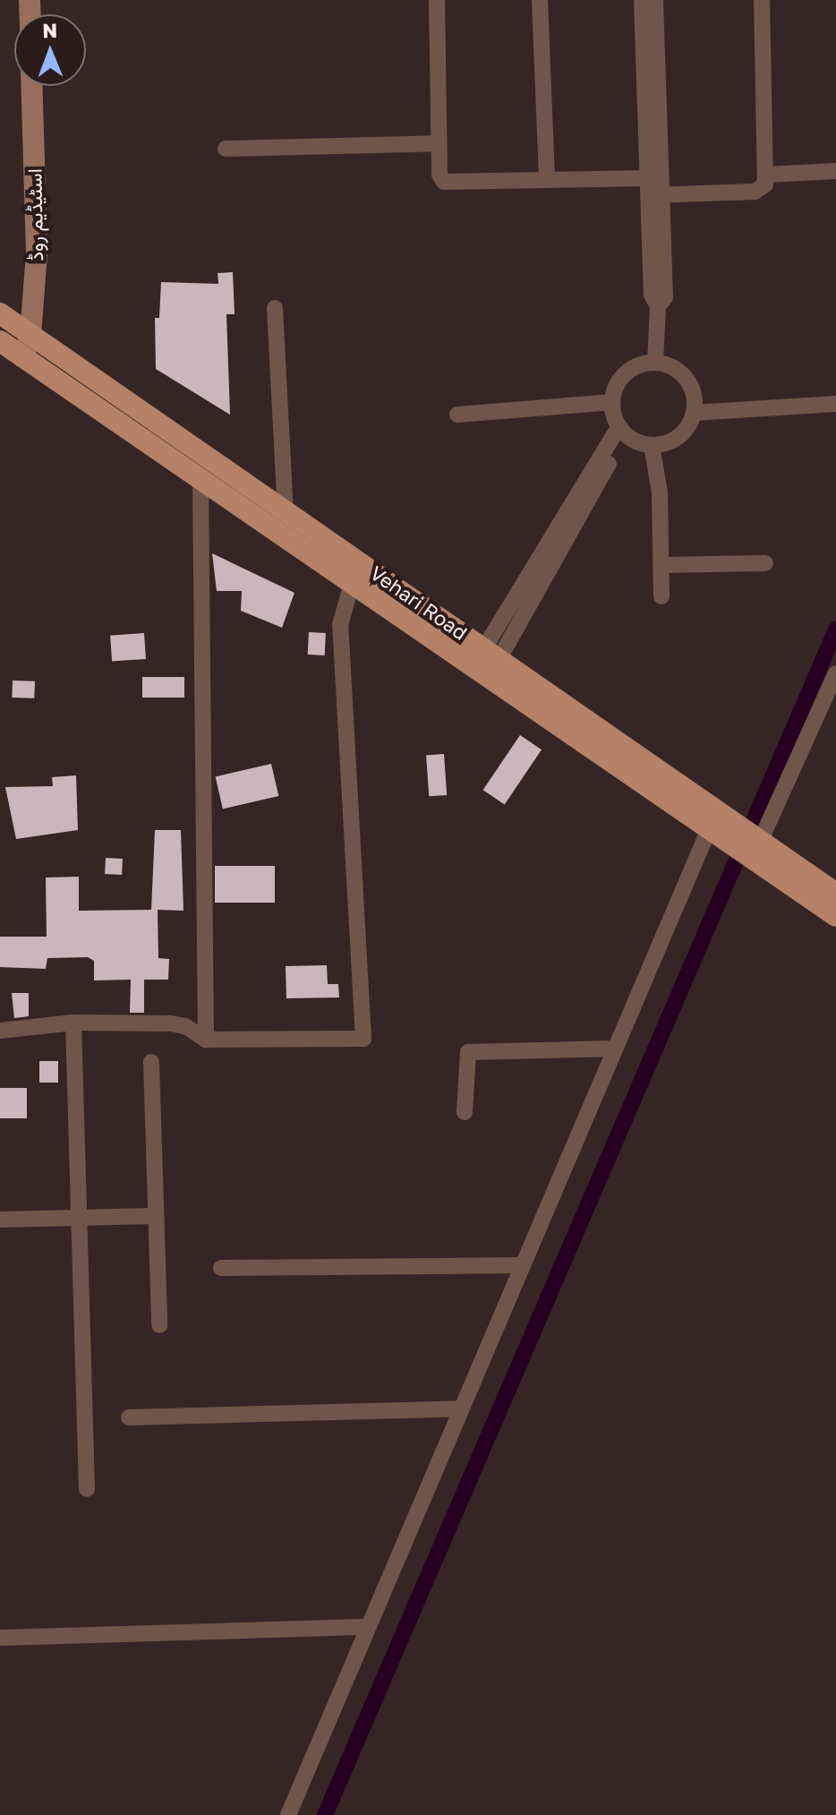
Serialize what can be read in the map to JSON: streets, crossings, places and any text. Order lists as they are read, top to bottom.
{
  "streets": {
    "main road": ["اسٹیڈیم روڈ", "Vehari Road"]
  },
  "crossings": [
    ["اسٹیڈیم روڈ", "Vehari Road"]
  ],
  "north": "top"
}
